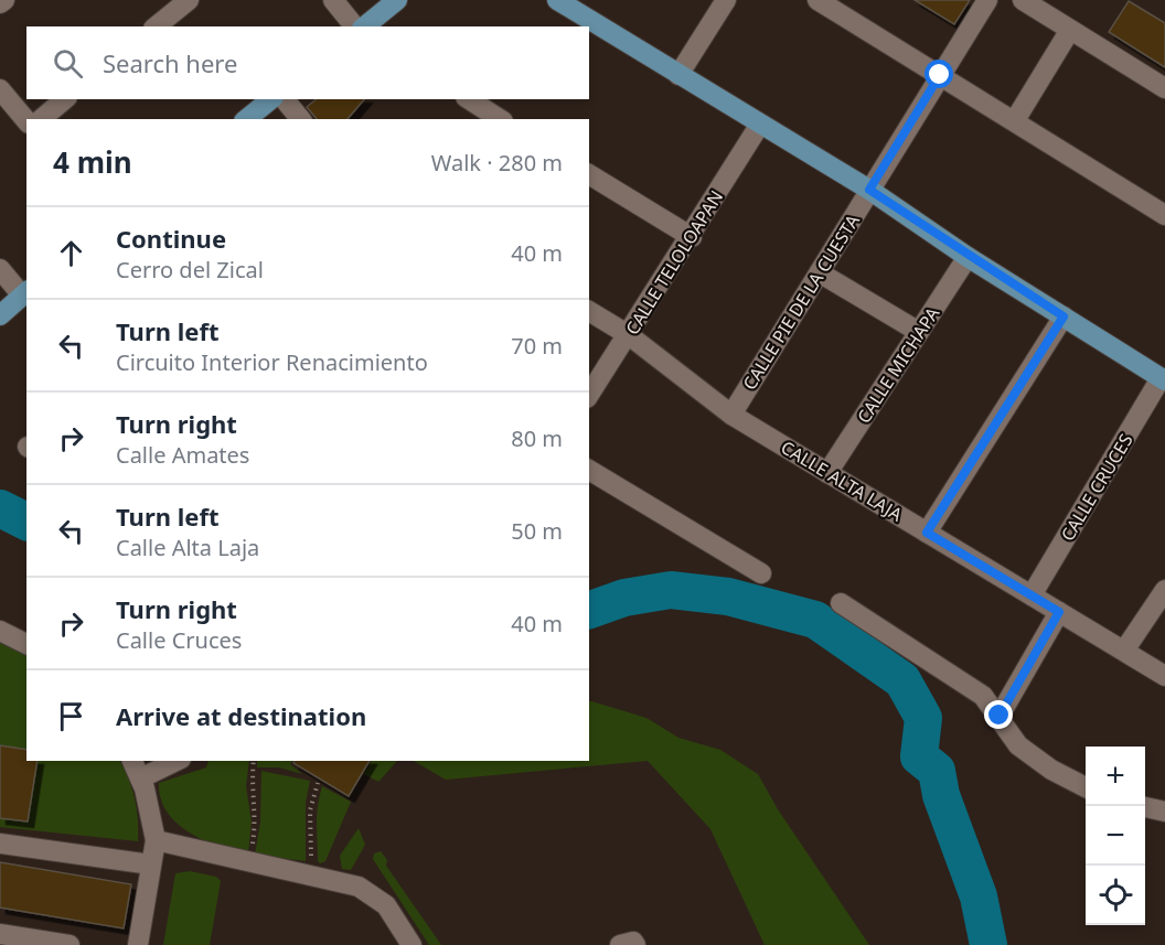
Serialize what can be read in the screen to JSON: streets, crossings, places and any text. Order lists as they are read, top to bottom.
{
  "streets": {
    "street": [
      "CALLE TELOLOAPAN",
      "CALLE PIE DE LA CUESTA",
      "CALLE MICHAPA",
      "CALLE ALTA LAJA",
      "CALLE CRUCES"
    ]
  },
  "crossings": [
    ["CALLE TELOLOAPAN", "CALLE ALTA LAJA"],
    ["CALLE PIE DE LA CUESTA", "CALLE ALTA LAJA"],
    ["CALLE MICHAPA", "CALLE ALTA LAJA"],
    ["CALLE ALTA LAJA", "CALLE CRUCES"]
  ],
  "page": {
    "search": "Search here",
    "heading": ["4 min", "Walk · 280 m"],
    "list": [
      ["Continue", "Cerro del Zical", "40 m"],
      ["Turn left", "Circuito Interior Renacimiento", "70 m"],
      ["Turn right", "Calle Amates", "80 m"],
      ["Turn left", "Calle Alta Laja", "50 m"],
      ["Turn right", "Calle Cruces", "40 m"],
      "Arrive at destination"
    ],
    "map_buttons": ["+", "−"]
  }
}
